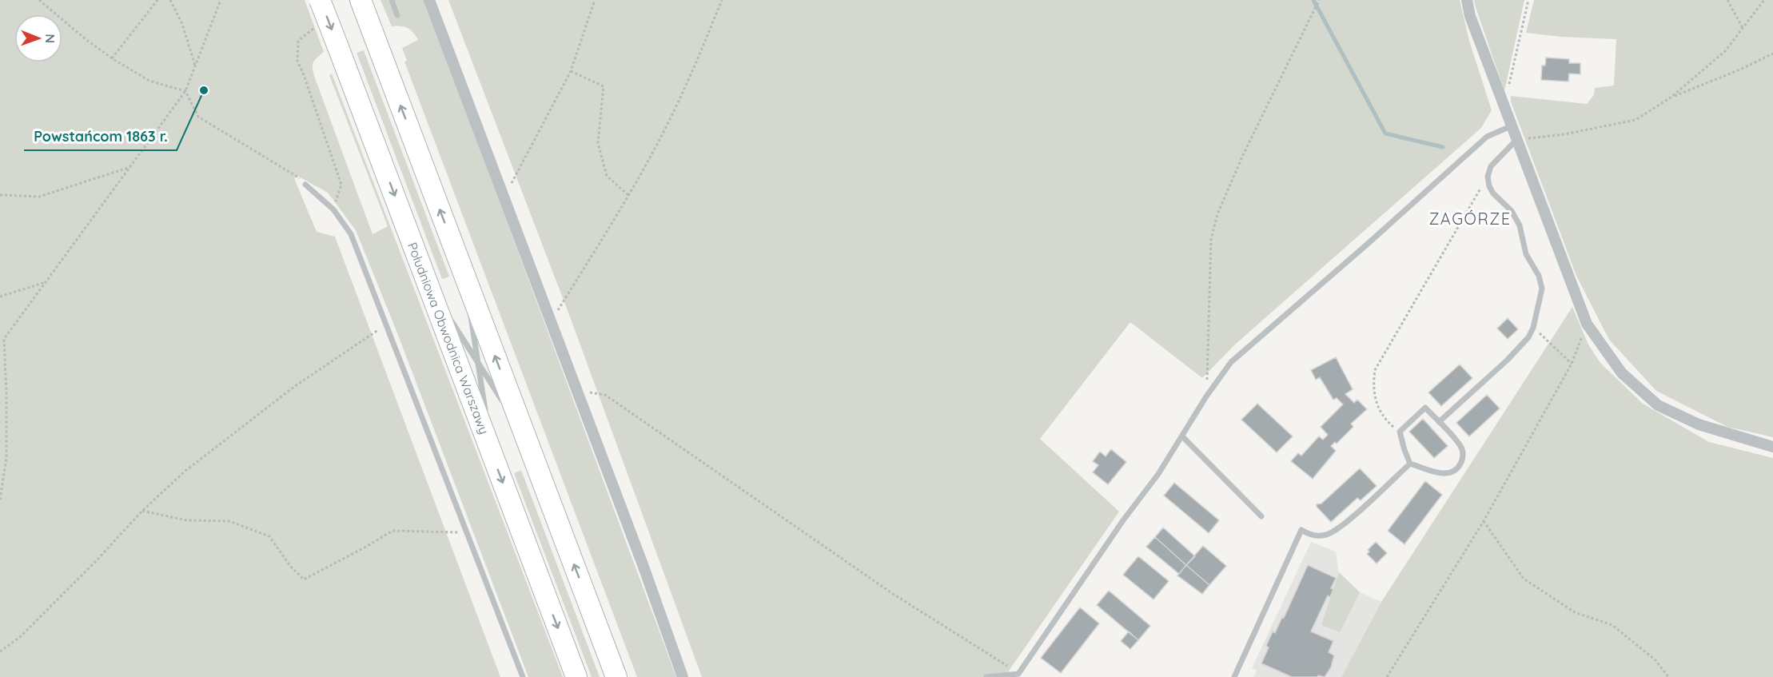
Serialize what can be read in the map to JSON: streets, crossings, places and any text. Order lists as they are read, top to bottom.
{
  "streets": {
    "highway": ["Południowa Obwodnica Warszawy"]
  },
  "districts": ["ZAGÓRZE"],
  "places": ["Powstańcom 1863 r."],
  "north": "right"
}
